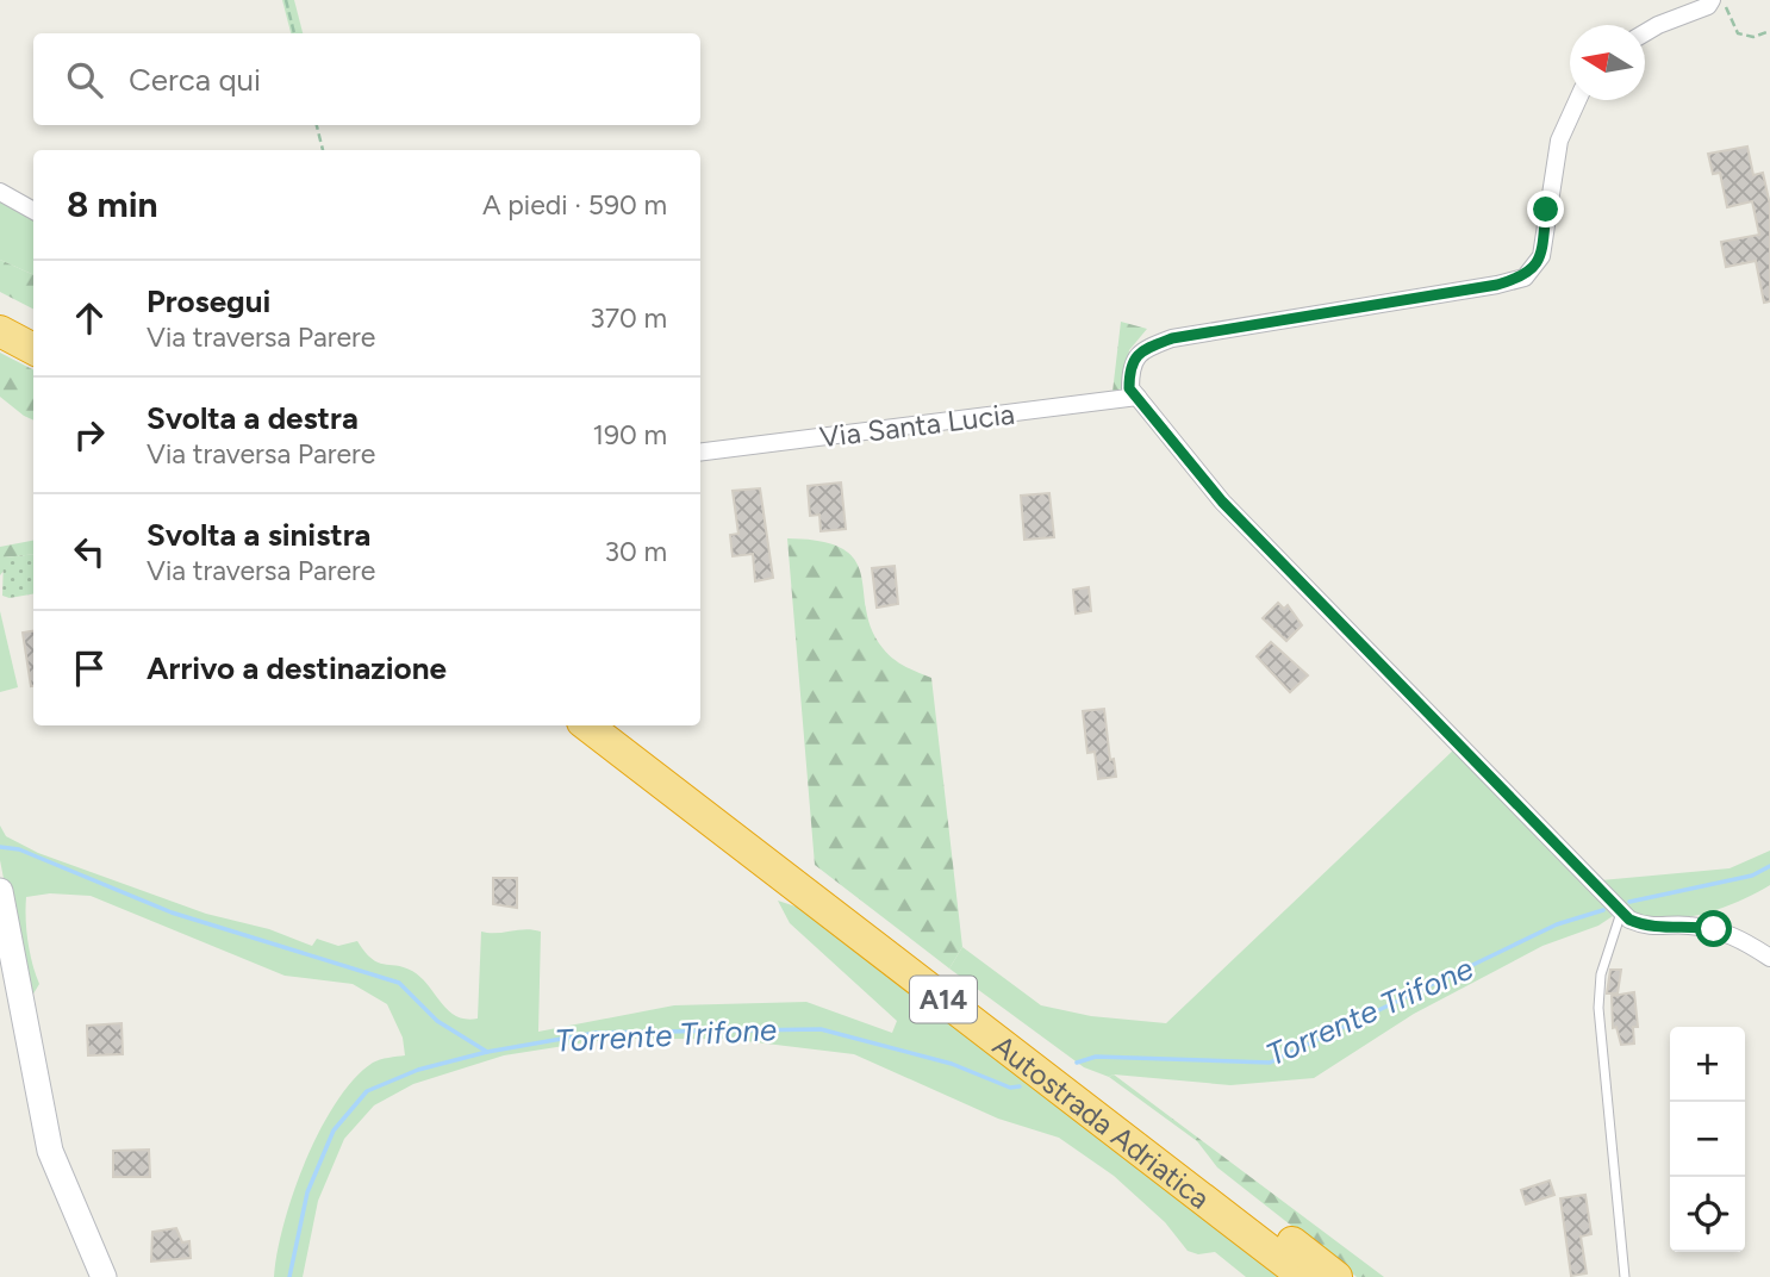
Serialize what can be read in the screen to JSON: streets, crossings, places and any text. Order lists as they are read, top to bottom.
{
  "streets": {
    "highway": ["A14", "Autostrada Adriatica"],
    "street": ["Via Santa Lucia"]
  },
  "water": ["Torrente Trifone"],
  "north": "left",
  "page": {
    "search": "Cerca qui",
    "heading": ["8 min", "A piedi · 590 m"],
    "list": [
      ["Prosegui", "Via traversa Parere", "370 m"],
      ["Svolta a destra", "Via traversa Parere", "190 m"],
      ["Svolta a sinistra", "Via traversa Parere", "30 m"],
      "Arrivo a destinazione"
    ],
    "map_buttons": ["+", "−"]
  }
}
